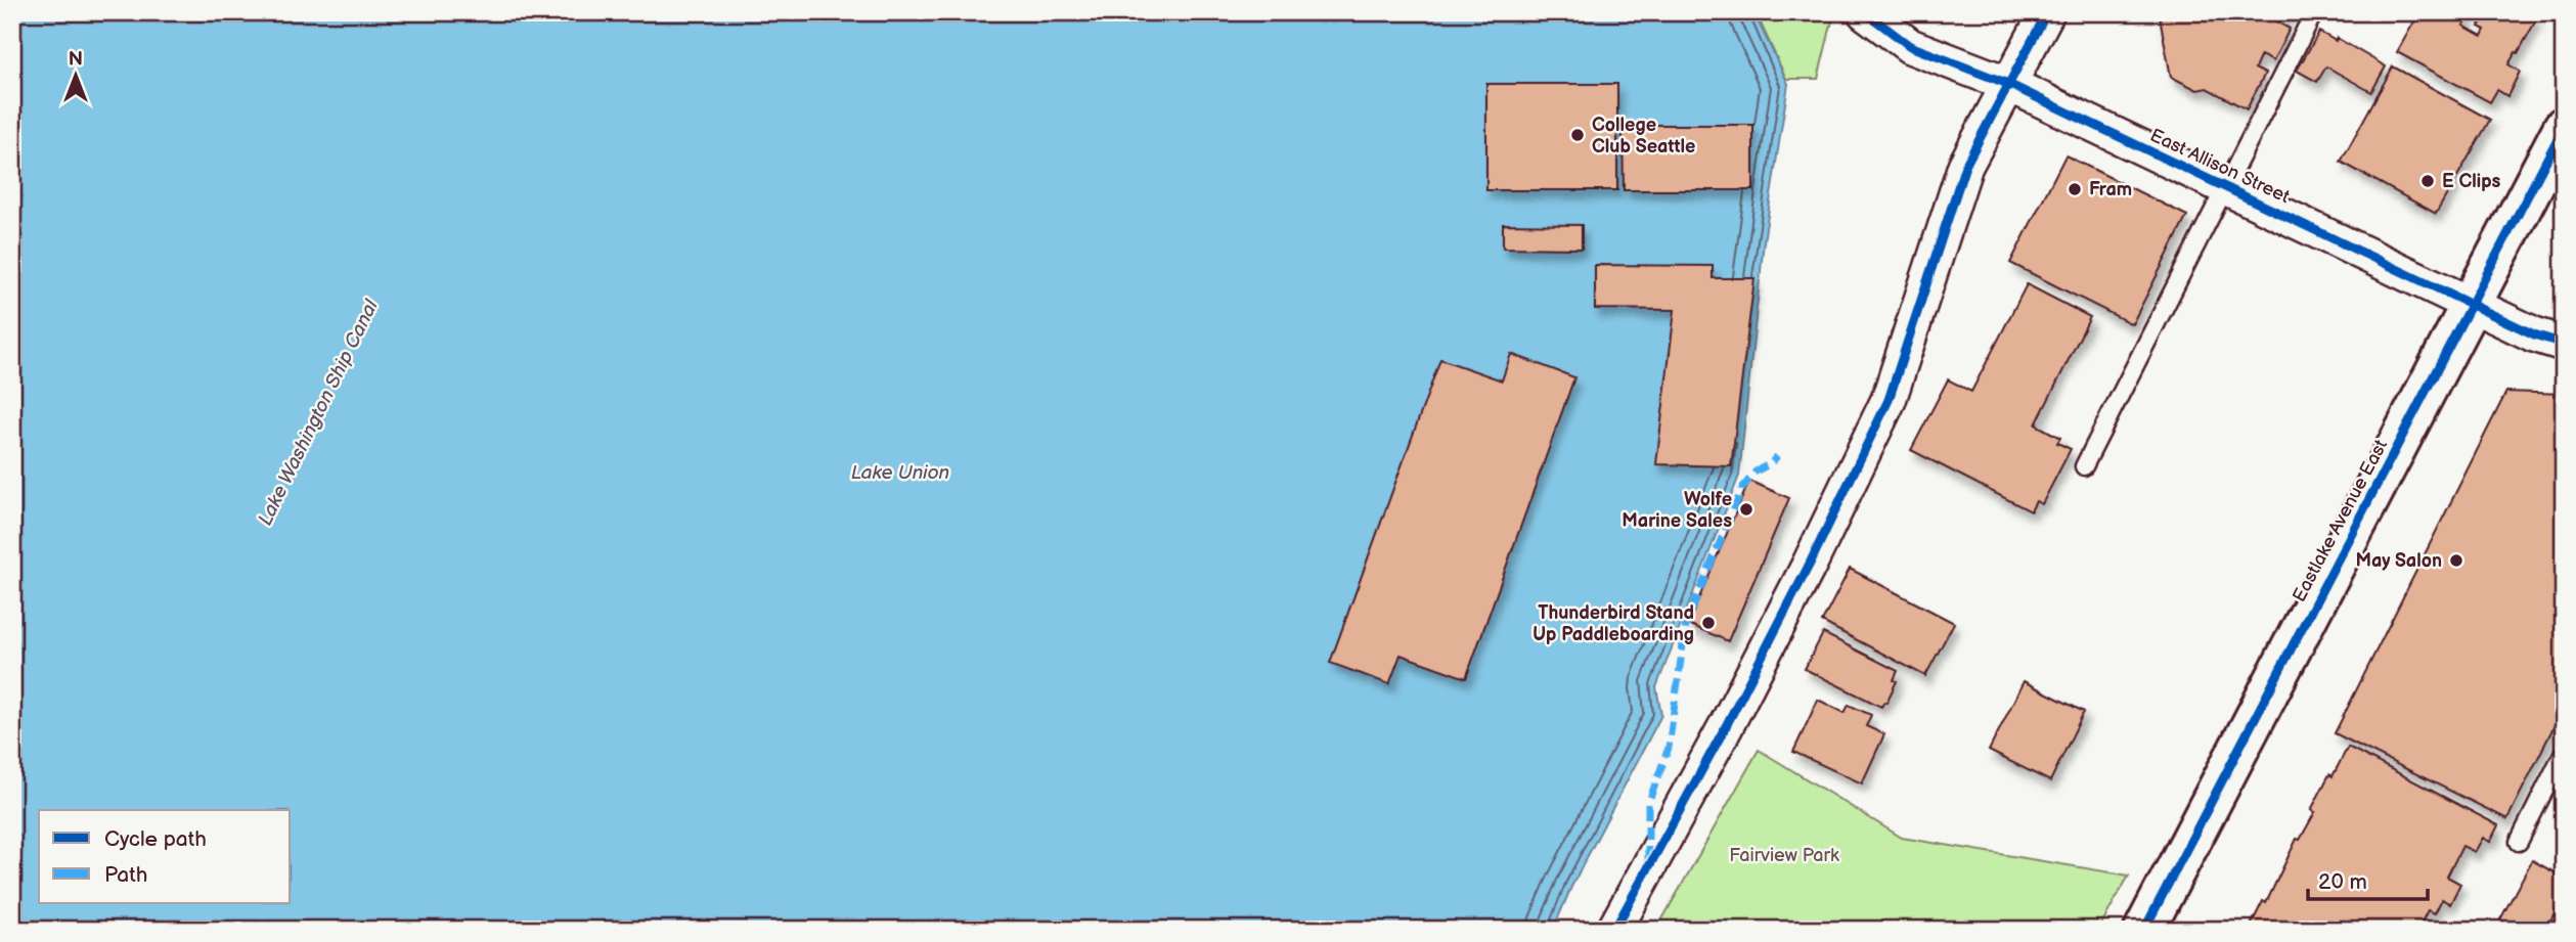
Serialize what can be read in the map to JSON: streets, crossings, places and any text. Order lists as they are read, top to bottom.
{
  "streets": {
    "main road": ["Eastlake Avenue East"],
    "street": ["East Allison Street"]
  },
  "crossings": [
    ["East Allison Street", "Eastlake Avenue East"]
  ],
  "water": ["Lake Washington Ship Canal", "Lake Union"],
  "parks": ["Fairview Park"],
  "places": [
    "College Club Seattle",
    "E Clips",
    "Fram",
    "Wolfe Marine Sales",
    "May Salon",
    "Thunderbird Stand Up Paddleboarding"
  ],
  "legend": ["Cycle path", "Path"],
  "scale_bar": "20 m",
  "north": "top"
}
